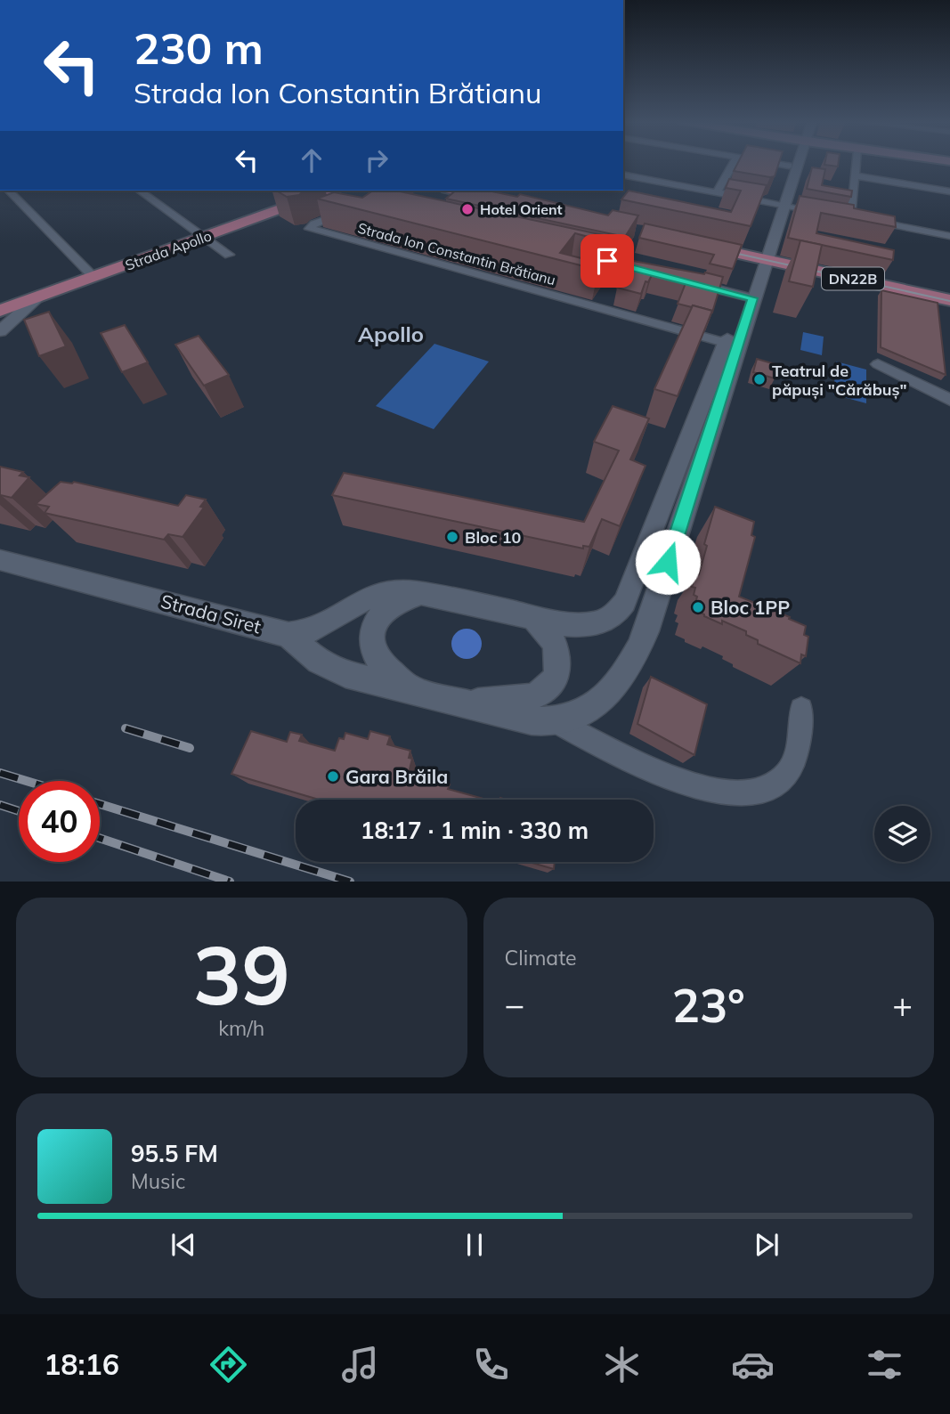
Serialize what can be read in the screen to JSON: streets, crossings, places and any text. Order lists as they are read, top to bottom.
{
  "streets": {
    "main road": ["Strada Apollo", "DN22B"],
    "street": ["Strada Ion Constantin Brătianu", "Strada Siret"]
  },
  "districts": ["Apollo"],
  "places": [
    "Hotel Orient",
    "Teatrul de păpuși \"Cărăbuș\"",
    "Bloc 10",
    "Bloc 1PP",
    "Gara Brăila"
  ],
  "page": {
    "turn": ["230 m", "Strada Ion Constantin Brătianu"],
    "limit": "40",
    "trip": "18:17 · 1 min · 330 m",
    "tile": [
      ["39", "km/h"],
      "Climate"
    ],
    "heat": ["−", "23°", "+"],
    "song": ["95.5 FM", "Music"],
    "tabs": "18:16"
  }
}
